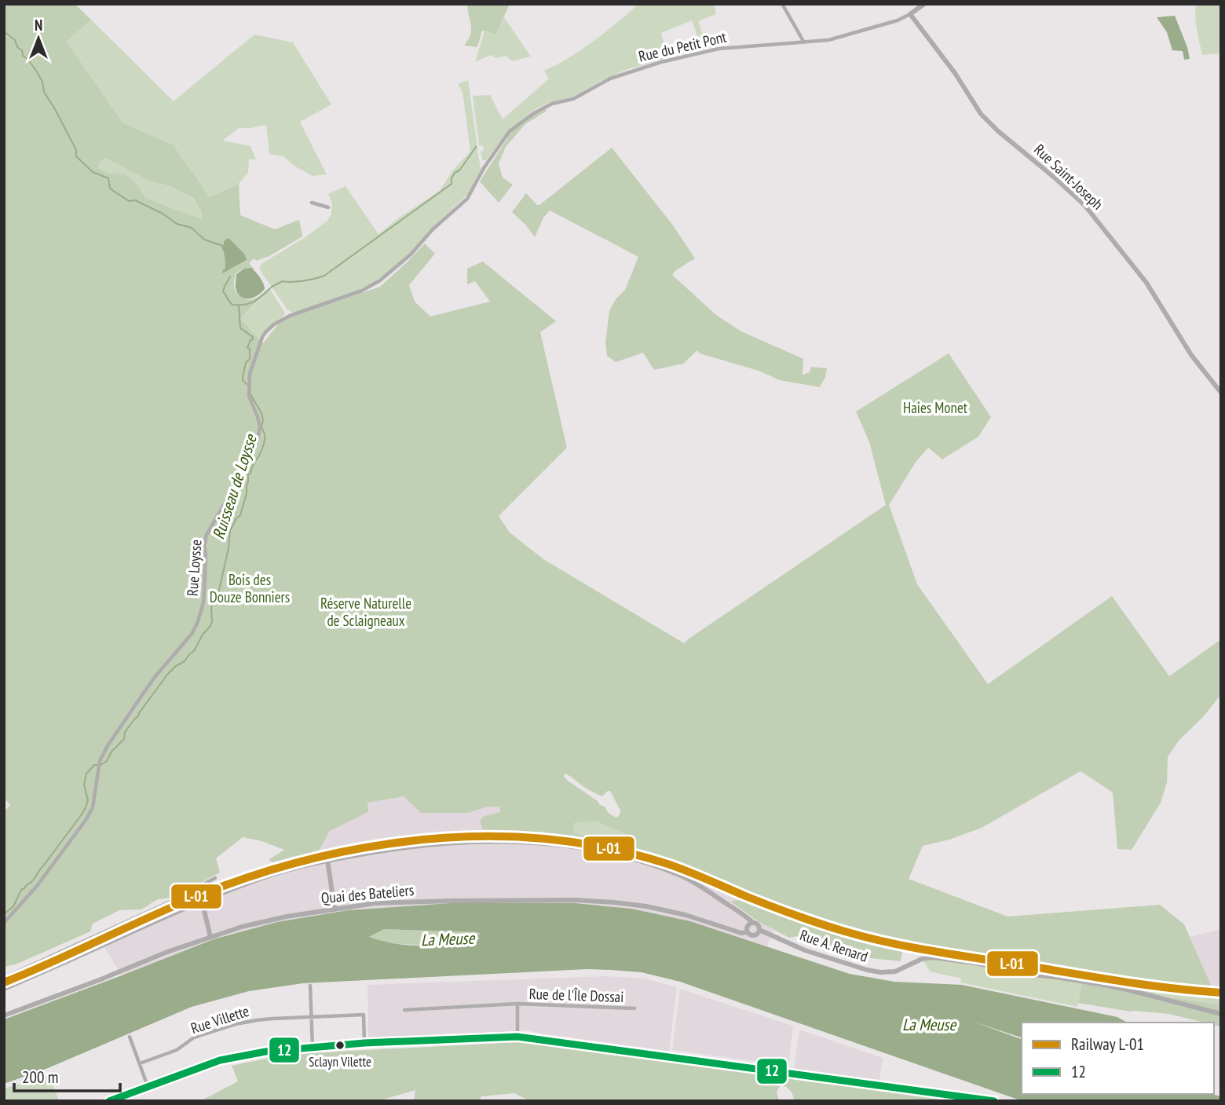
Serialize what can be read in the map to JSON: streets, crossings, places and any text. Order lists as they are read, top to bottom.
{
  "streets": {
    "street": [
      "Rue du Petit Pont",
      "Rue Saint-Joseph",
      "Rue Loysse",
      "Quai des Bateliers",
      "Rue A. Renard",
      "Rue de l'Île Dossai",
      "Rue Villette"
    ]
  },
  "crossings": [
    ["Rue du Petit Pont", "Rue Saint-Joseph"],
    ["Rue du Petit Pont", "Rue Loysse"],
    ["Quai des Bateliers", "Rue A. Renard"]
  ],
  "water": ["Ruisseau de Loysse", "La Meuse"],
  "parks": ["Haies Monet", "Bois des Douze Bonniers", "Réserve Naturelle de Sclaigneaux"],
  "places": ["Sclayn Vilette"],
  "lines": ["rail line L-01", "transit line 12"],
  "legend": ["Railway L-01", "12"],
  "scale_bar": "200 m",
  "north": "top"
}
